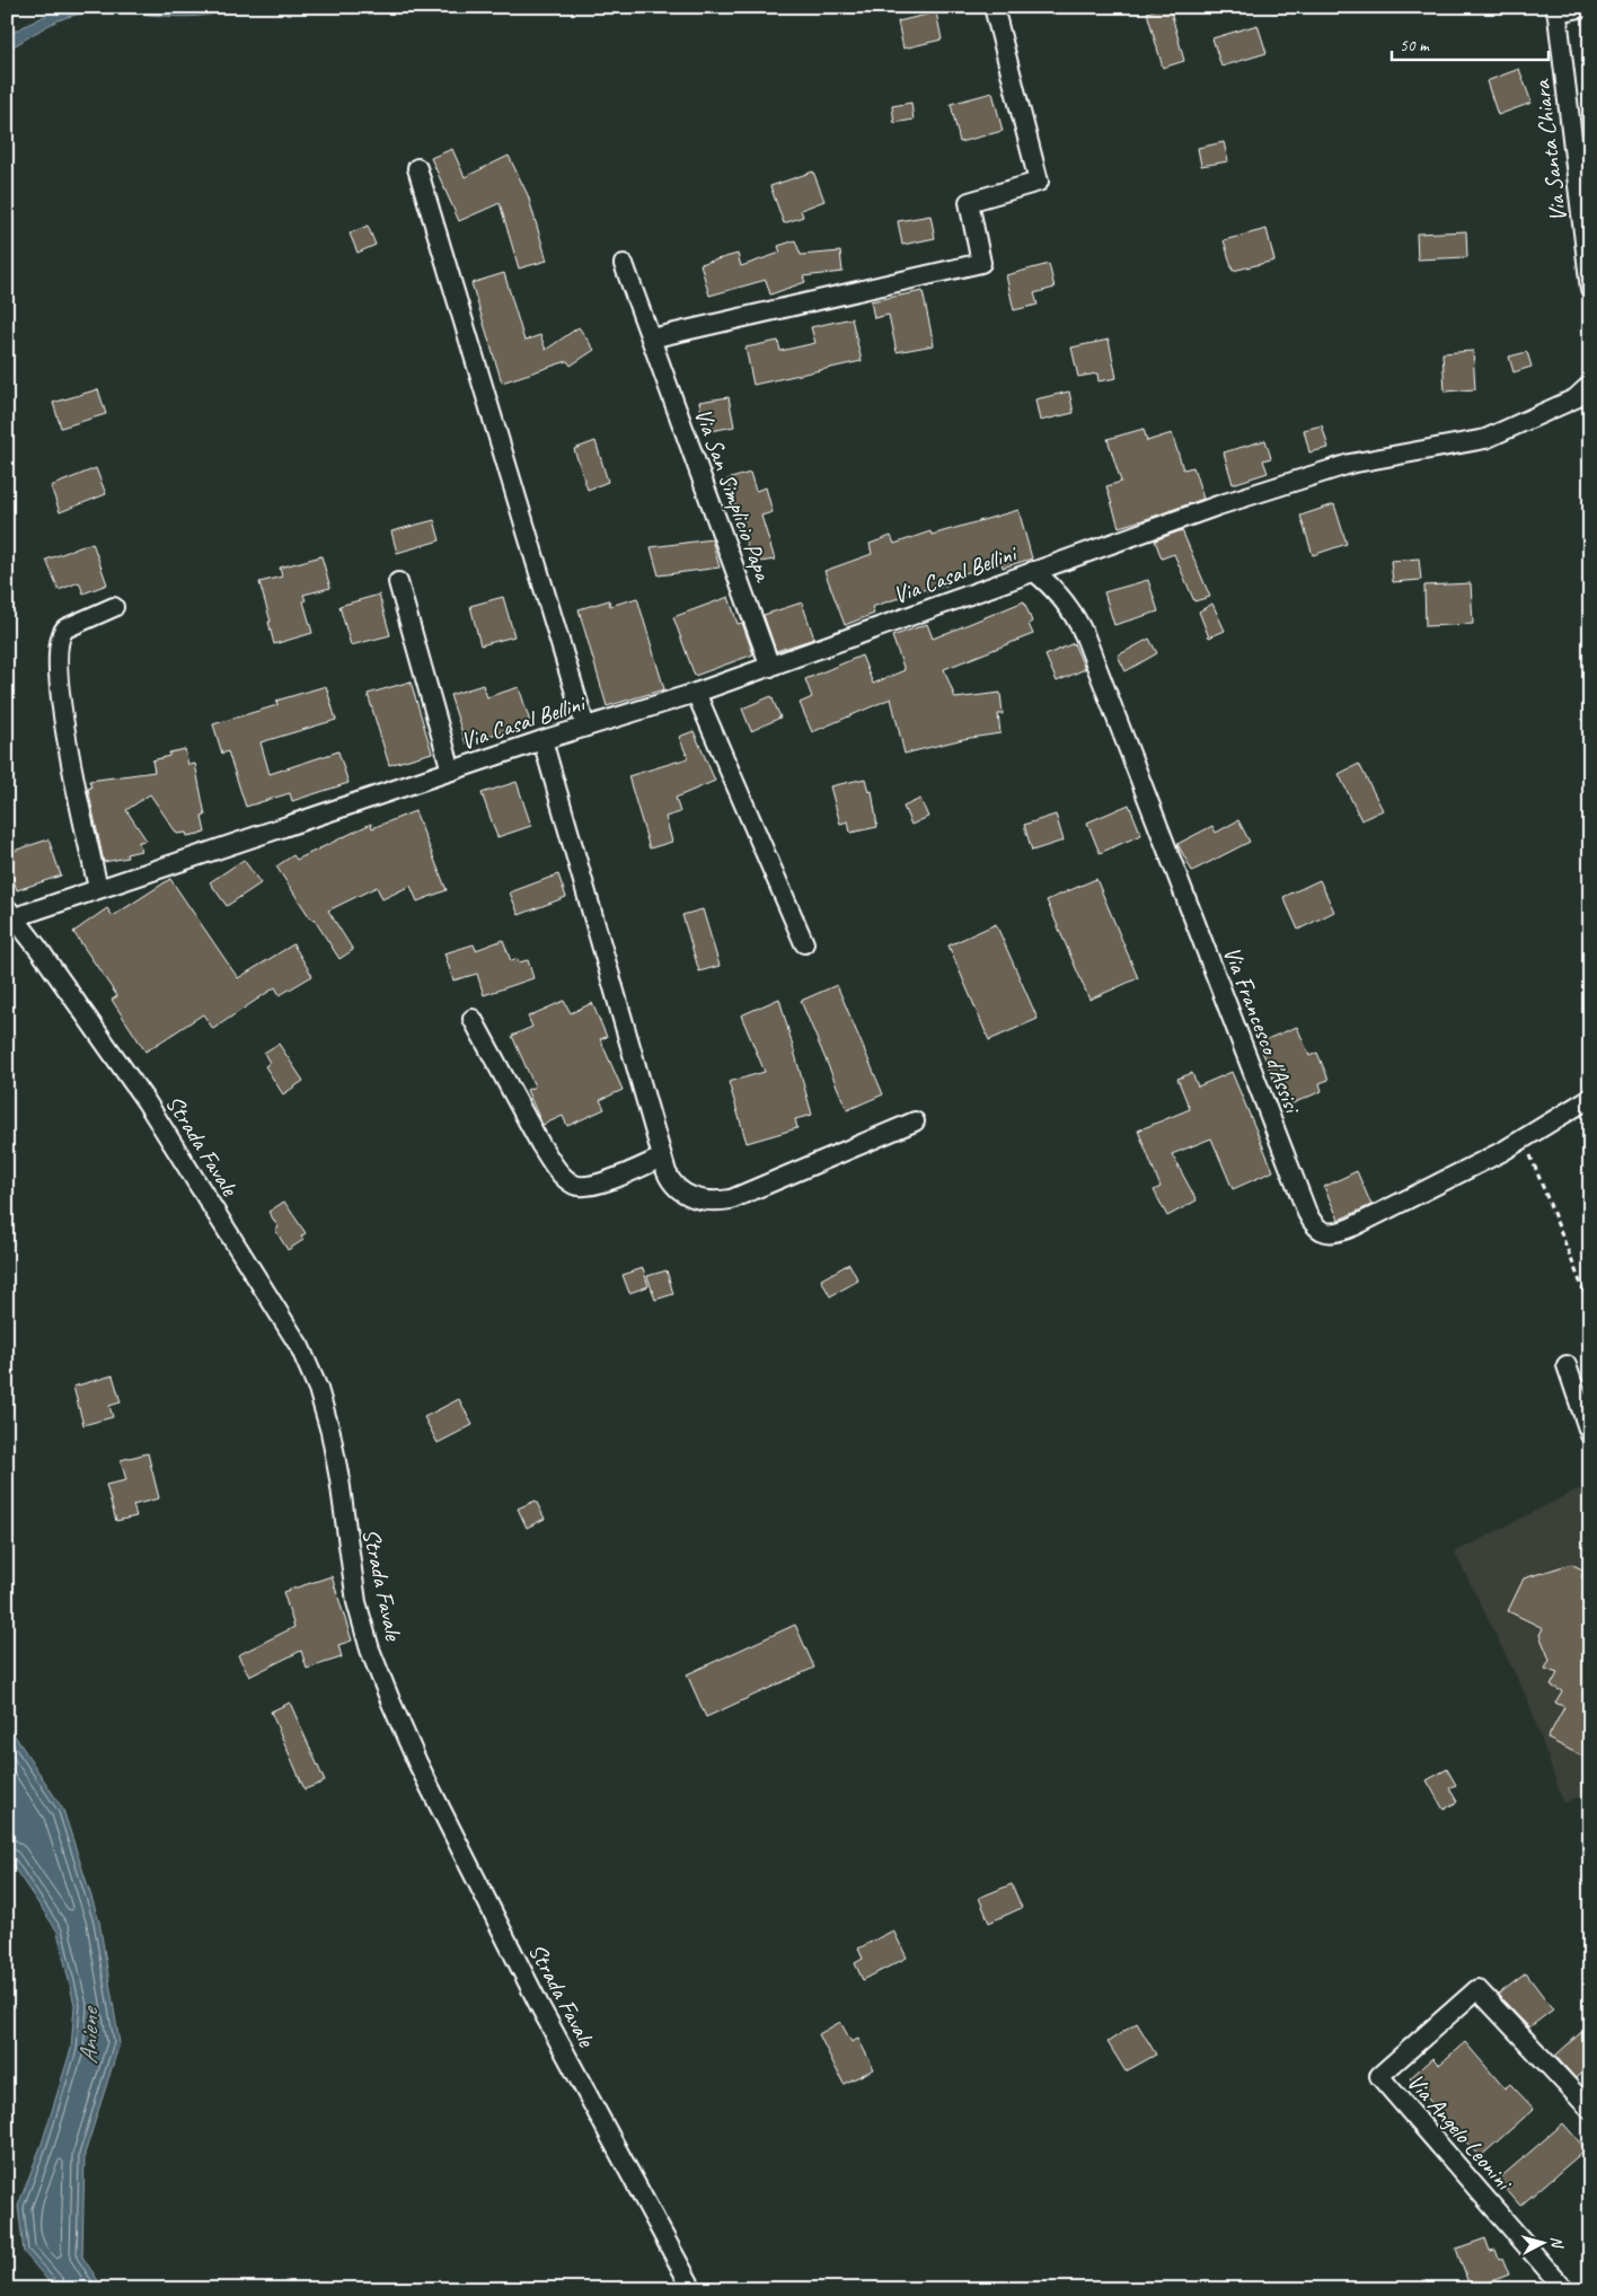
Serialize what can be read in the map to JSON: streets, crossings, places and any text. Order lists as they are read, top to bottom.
{
  "streets": {
    "street": [
      "Via Santa Chiara",
      "Via San Simplicio Papa",
      "Via Casal Bellini",
      "Via Francesco d'Assisi",
      "Strada Favale",
      "Via Angelo Leonini"
    ]
  },
  "crossings": [
    ["Via San Simplicio Papa", "Via Casal Bellini"],
    ["Via Casal Bellini", "Via Francesco d'Assisi"],
    ["Via Casal Bellini", "Strada Favale"]
  ],
  "water": ["Aniene"],
  "scale_bar": "50 m",
  "north": "right"
}
